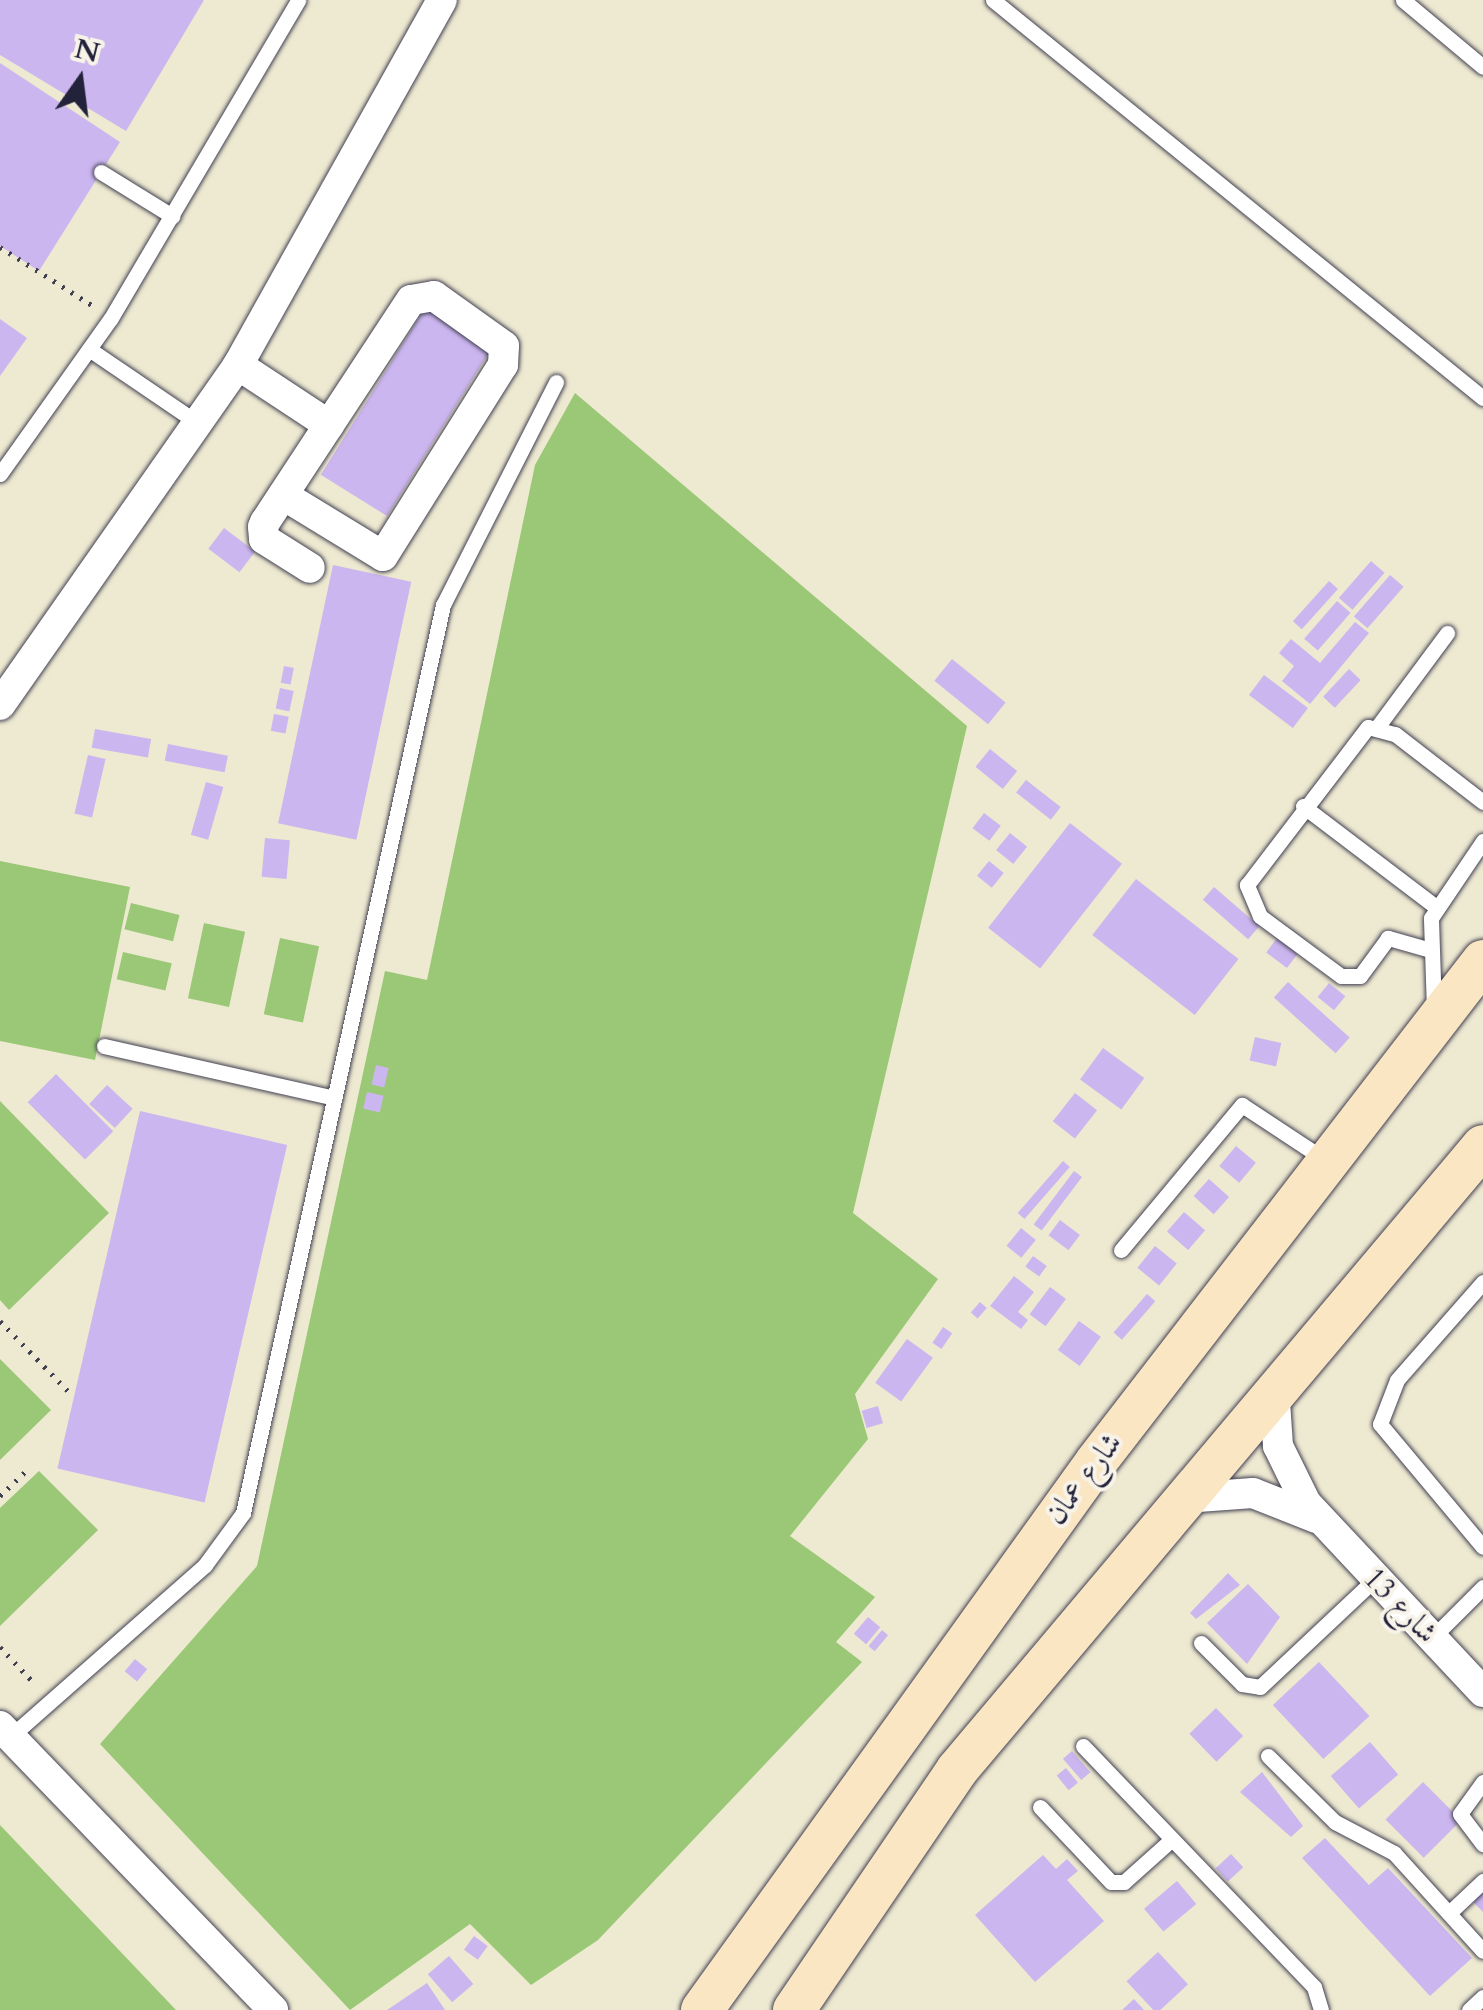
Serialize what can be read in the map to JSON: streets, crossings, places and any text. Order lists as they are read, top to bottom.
{
  "streets": {
    "street": ["شارع عمان", "شارع 13"]
  },
  "north": "top"
}
